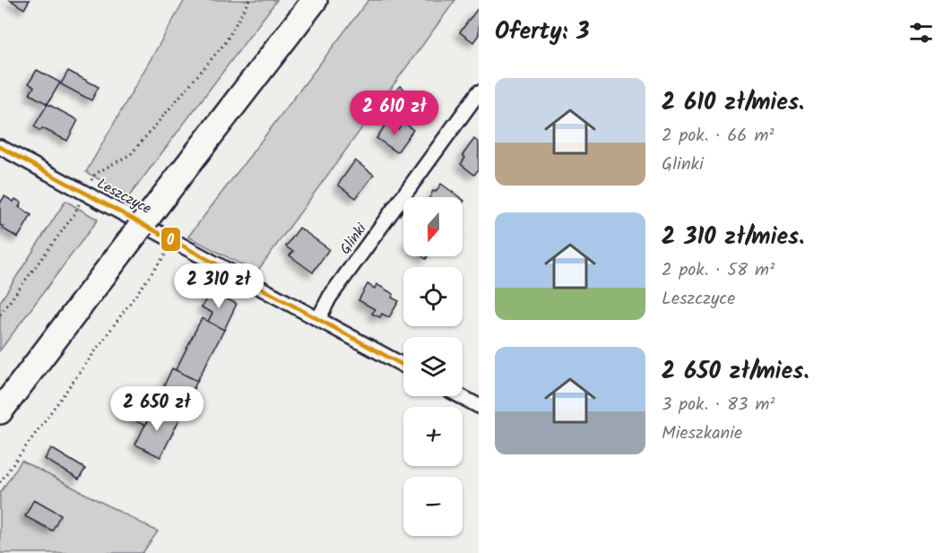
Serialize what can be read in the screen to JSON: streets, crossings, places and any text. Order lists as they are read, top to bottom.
{
  "streets": {
    "street": ["Leszczyce", "Glinki"]
  },
  "crossings": [
    ["Leszczyce", "Glinki"]
  ],
  "lines": ["transit line 0"],
  "north": "bottom",
  "page": {
    "heading": "Oferty: 3",
    "list": [
      {
        "name": "2 610 zł/mies.",
        "note": "2 pok. · 66 m² · Glinki"
      },
      {
        "name": "2 310 zł/mies.",
        "note": "2 pok. · 58 m² · Leszczyce"
      },
      {
        "name": "2 650 zł/mies.",
        "note": "3 pok. · 83 m² · Mieszkanie"
      }
    ],
    "price": ["2 610 zł", "2 310 zł", "2 650 zł"],
    "map_buttons": ["+", "−"]
  }
}
